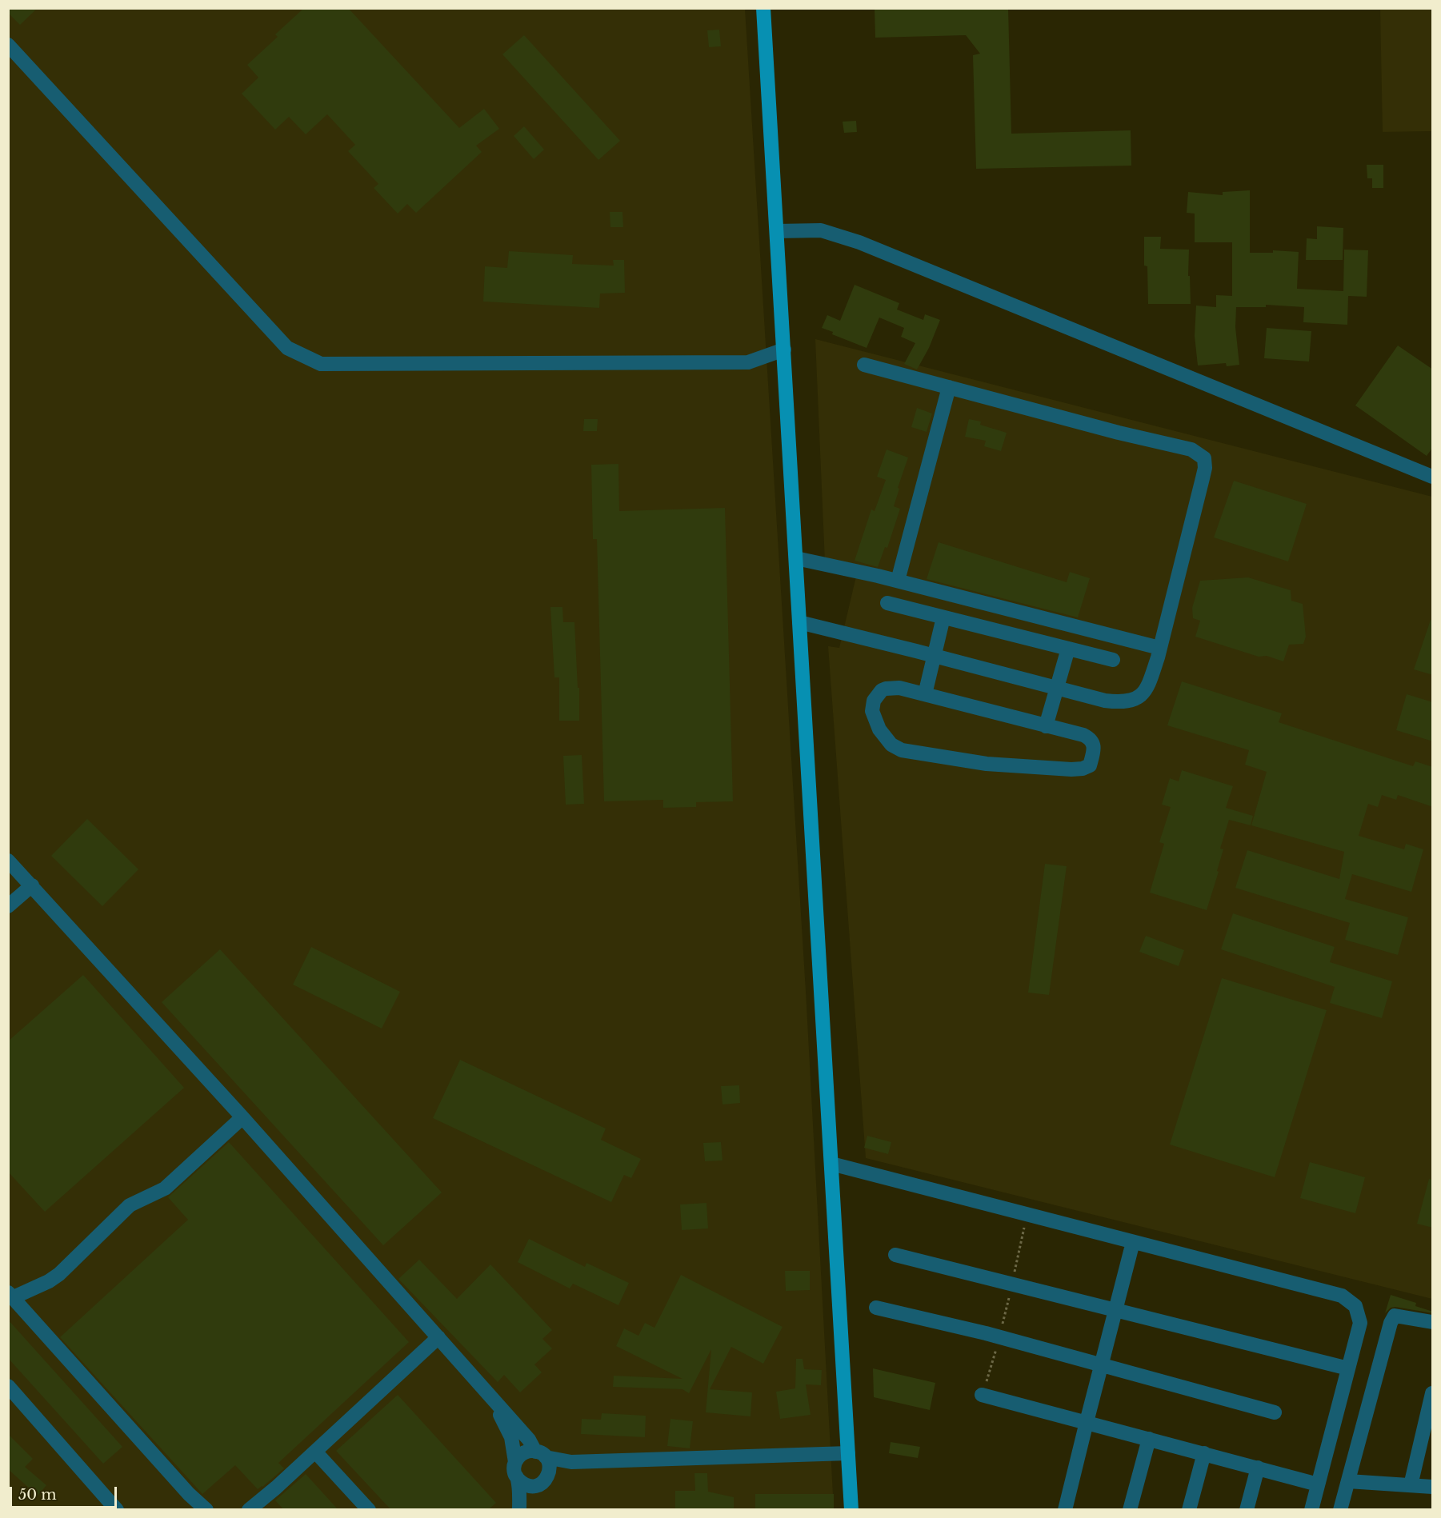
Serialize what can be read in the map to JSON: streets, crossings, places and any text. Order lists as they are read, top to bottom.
{
  "scale_bar": "50 m"
}
